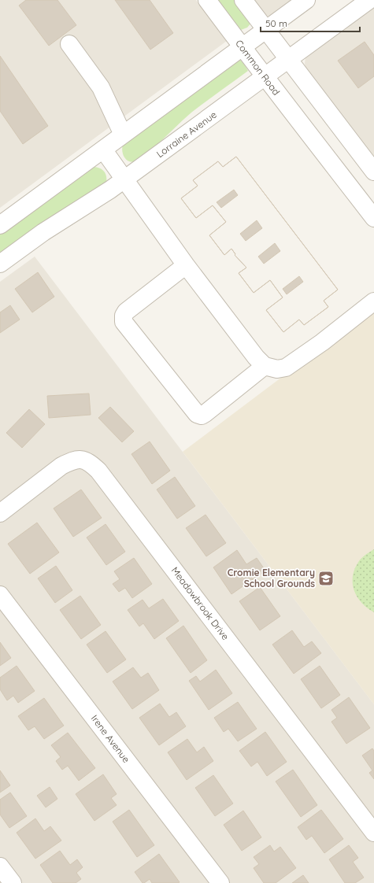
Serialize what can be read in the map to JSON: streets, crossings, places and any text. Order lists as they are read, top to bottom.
{
  "streets": {
    "street": [
      "Common Road",
      "Lorraine Avenue",
      "Meadowbrook Drive",
      "Irene Avenue"
    ]
  },
  "crossings": [
    ["Common Road", "Lorraine Avenue"]
  ],
  "places": {
    "school or university": ["Cromie Elementary School Grounds"]
  },
  "scale_bar": "50 m"
}
